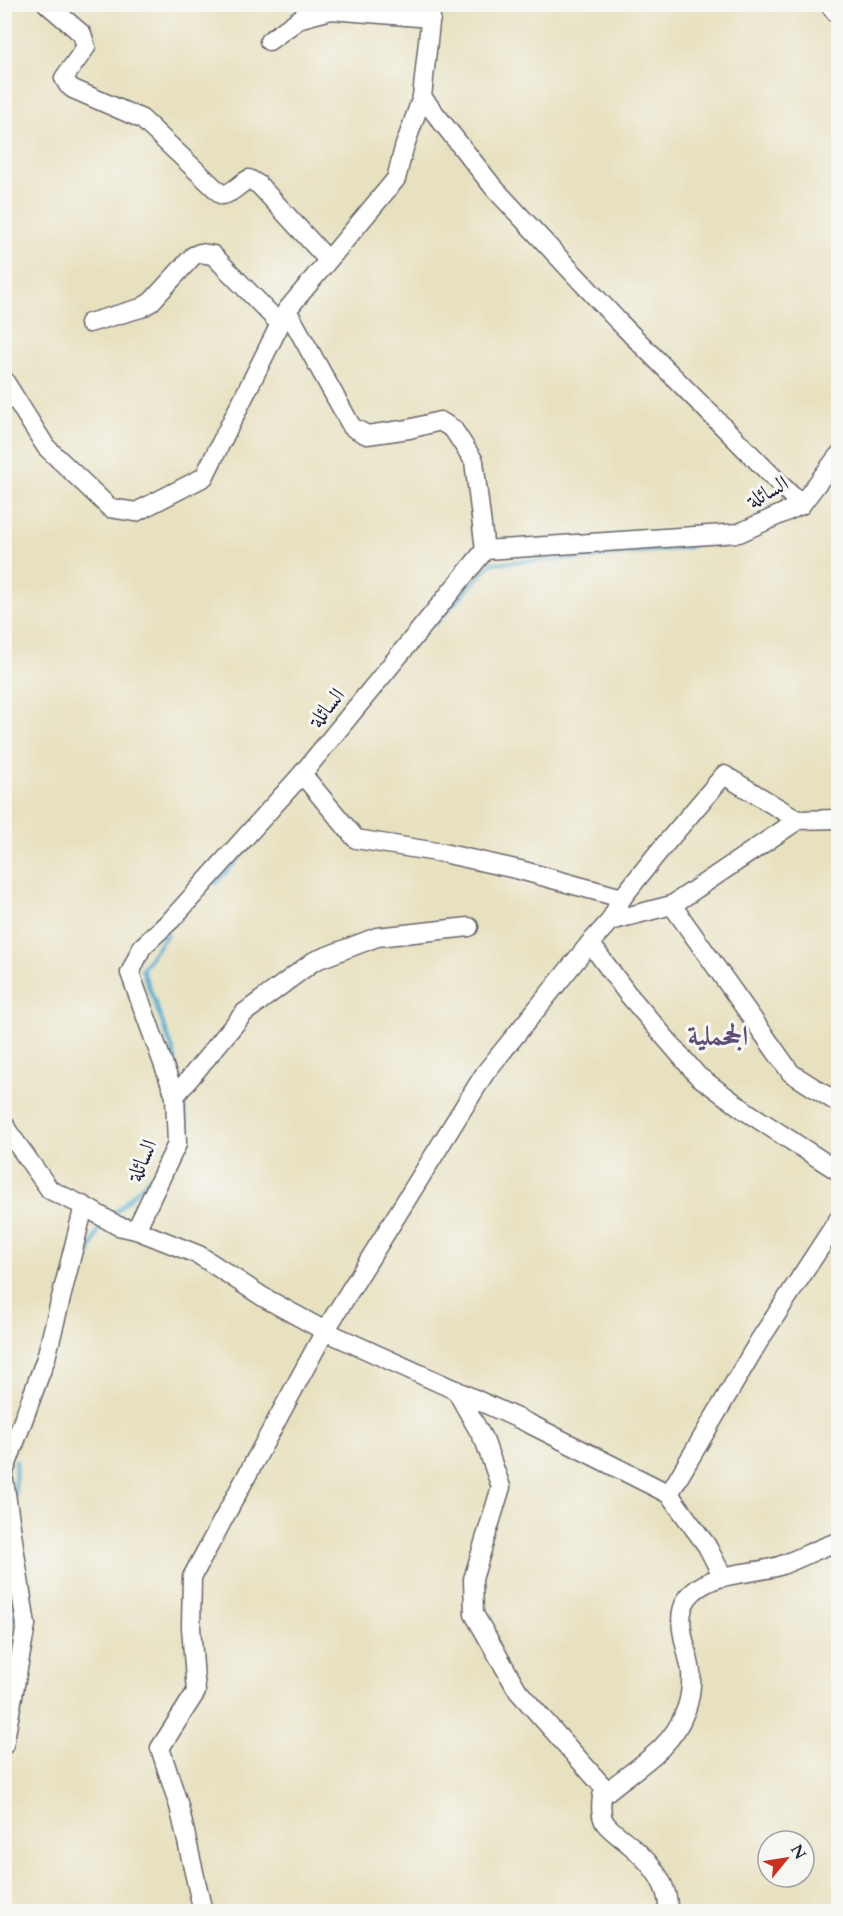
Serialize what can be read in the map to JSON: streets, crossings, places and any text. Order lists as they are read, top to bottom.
{
  "streets": {
    "street": ["السائلة"]
  },
  "districts": ["الجحملية"],
  "north": "top right"
}
